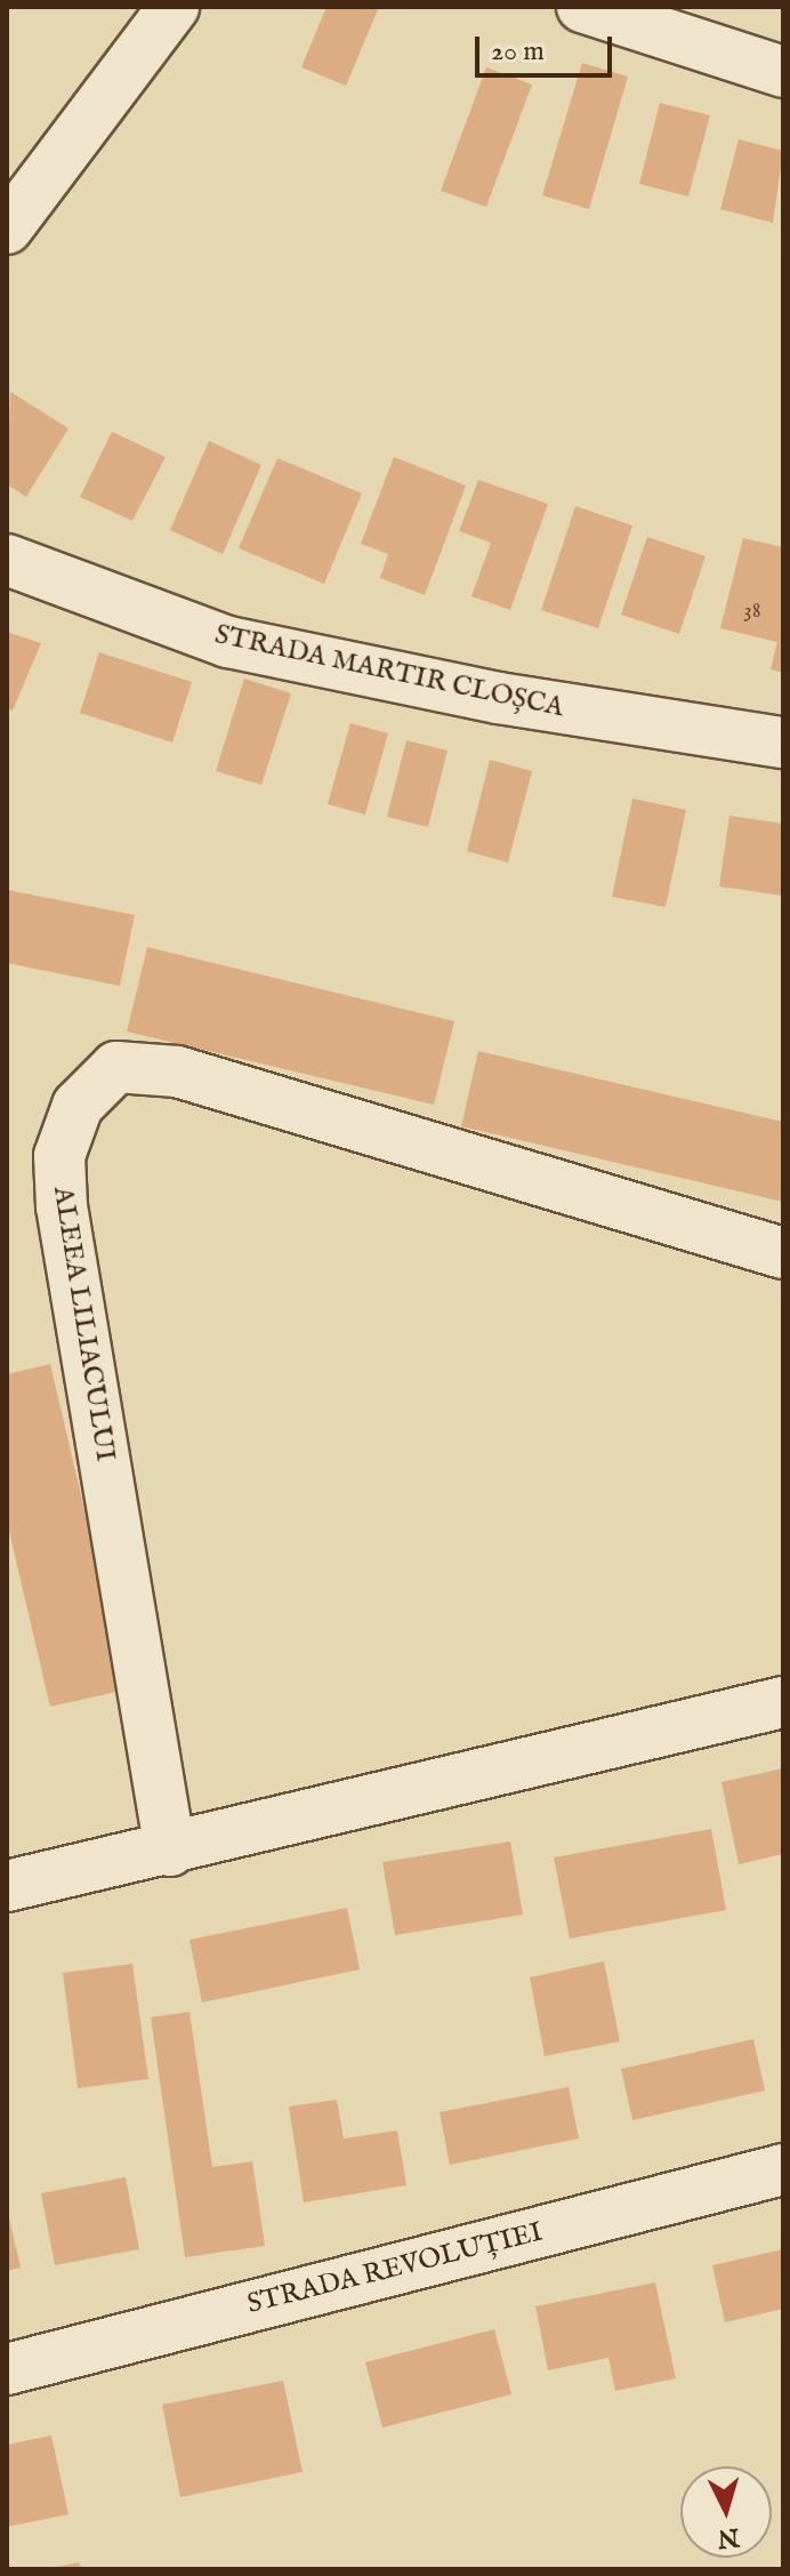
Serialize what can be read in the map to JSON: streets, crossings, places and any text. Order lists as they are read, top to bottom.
{
  "streets": {
    "street": ["STRADA MARTIR CLOȘCA", "ALEEA LILIACULUI", "STRADA REVOLUȚIEI"]
  },
  "house_numbers": ["38"],
  "scale_bar": "20 m",
  "north": "bottom"
}
